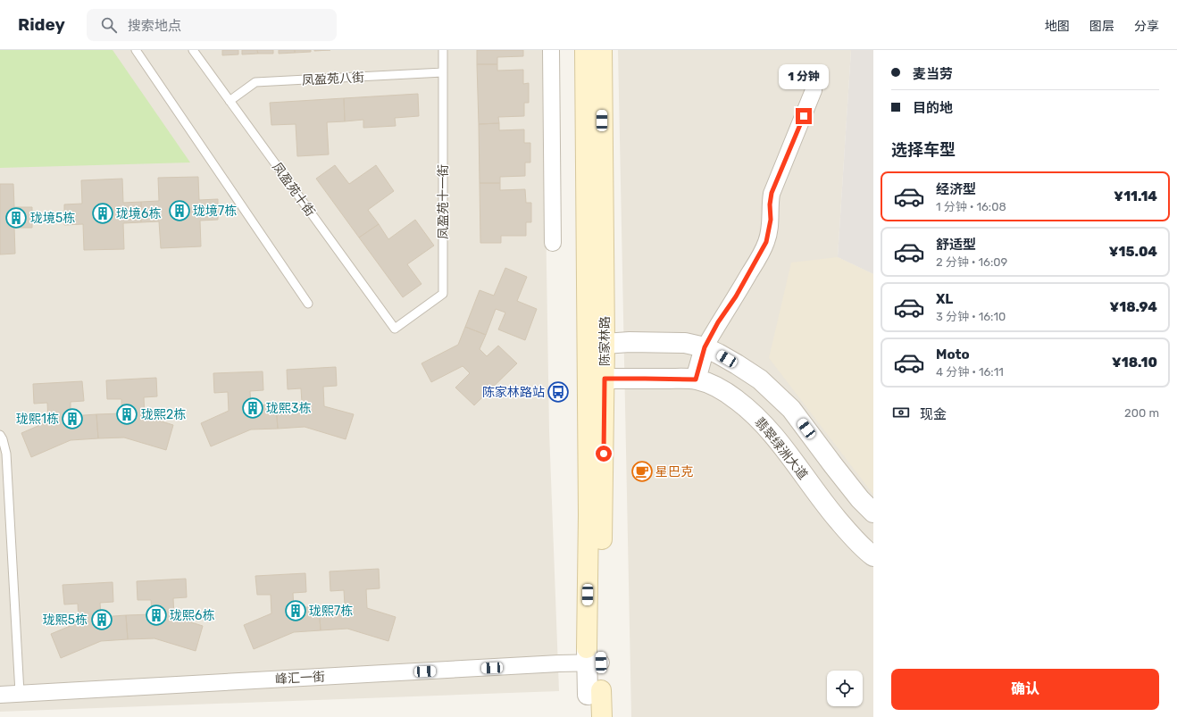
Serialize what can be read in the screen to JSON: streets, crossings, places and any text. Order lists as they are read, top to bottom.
{
  "streets": {
    "main road": ["陈家林路"],
    "street": ["翡翠绿洲大道", "峰汇一街"],
    "lane": ["凤盈苑八街", "凤盈苑十街", "凤盈苑十一街"]
  },
  "crossings": [
    ["凤盈苑八街", "凤盈苑十街"],
    ["凤盈苑八街", "凤盈苑十一街"],
    ["凤盈苑十街", "凤盈苑十一街"],
    ["陈家林路", "翡翠绿洲大道"],
    ["陈家林路", "峰汇一街"]
  ],
  "places": {
    "building": [
      "珑境7栋",
      "珑境6栋",
      "珑境5栋",
      "珑熙3栋",
      "珑熙2栋",
      "珑熙1栋",
      "珑熙7栋",
      "珑熙6栋",
      "珑熙5栋"
    ],
    "bus stop": ["陈家林路站"],
    "cafe": ["星巴克"]
  },
  "page": {
    "header": "Ridey",
    "search": "搜索地点",
    "nav": ["地图", "图层", "分享"],
    "banner": ["麦当劳", "目的地"],
    "bubble": "1 分钟",
    "heading": "选择车型",
    "list": [
      {
        "name": "经济型",
        "note": "1 分钟 · 16:08",
        "value": "¥11.14"
      },
      {
        "name": "舒适型",
        "note": "2 分钟 · 16:09",
        "value": "¥15.04"
      },
      {
        "name": "XL",
        "note": "3 分钟 · 16:10",
        "value": "¥18.94"
      },
      {
        "name": "Moto",
        "note": "4 分钟 · 16:11",
        "value": "¥18.10"
      }
    ],
    "pay": ["现金", "200 m"],
    "buttons": "确认"
  }
}
